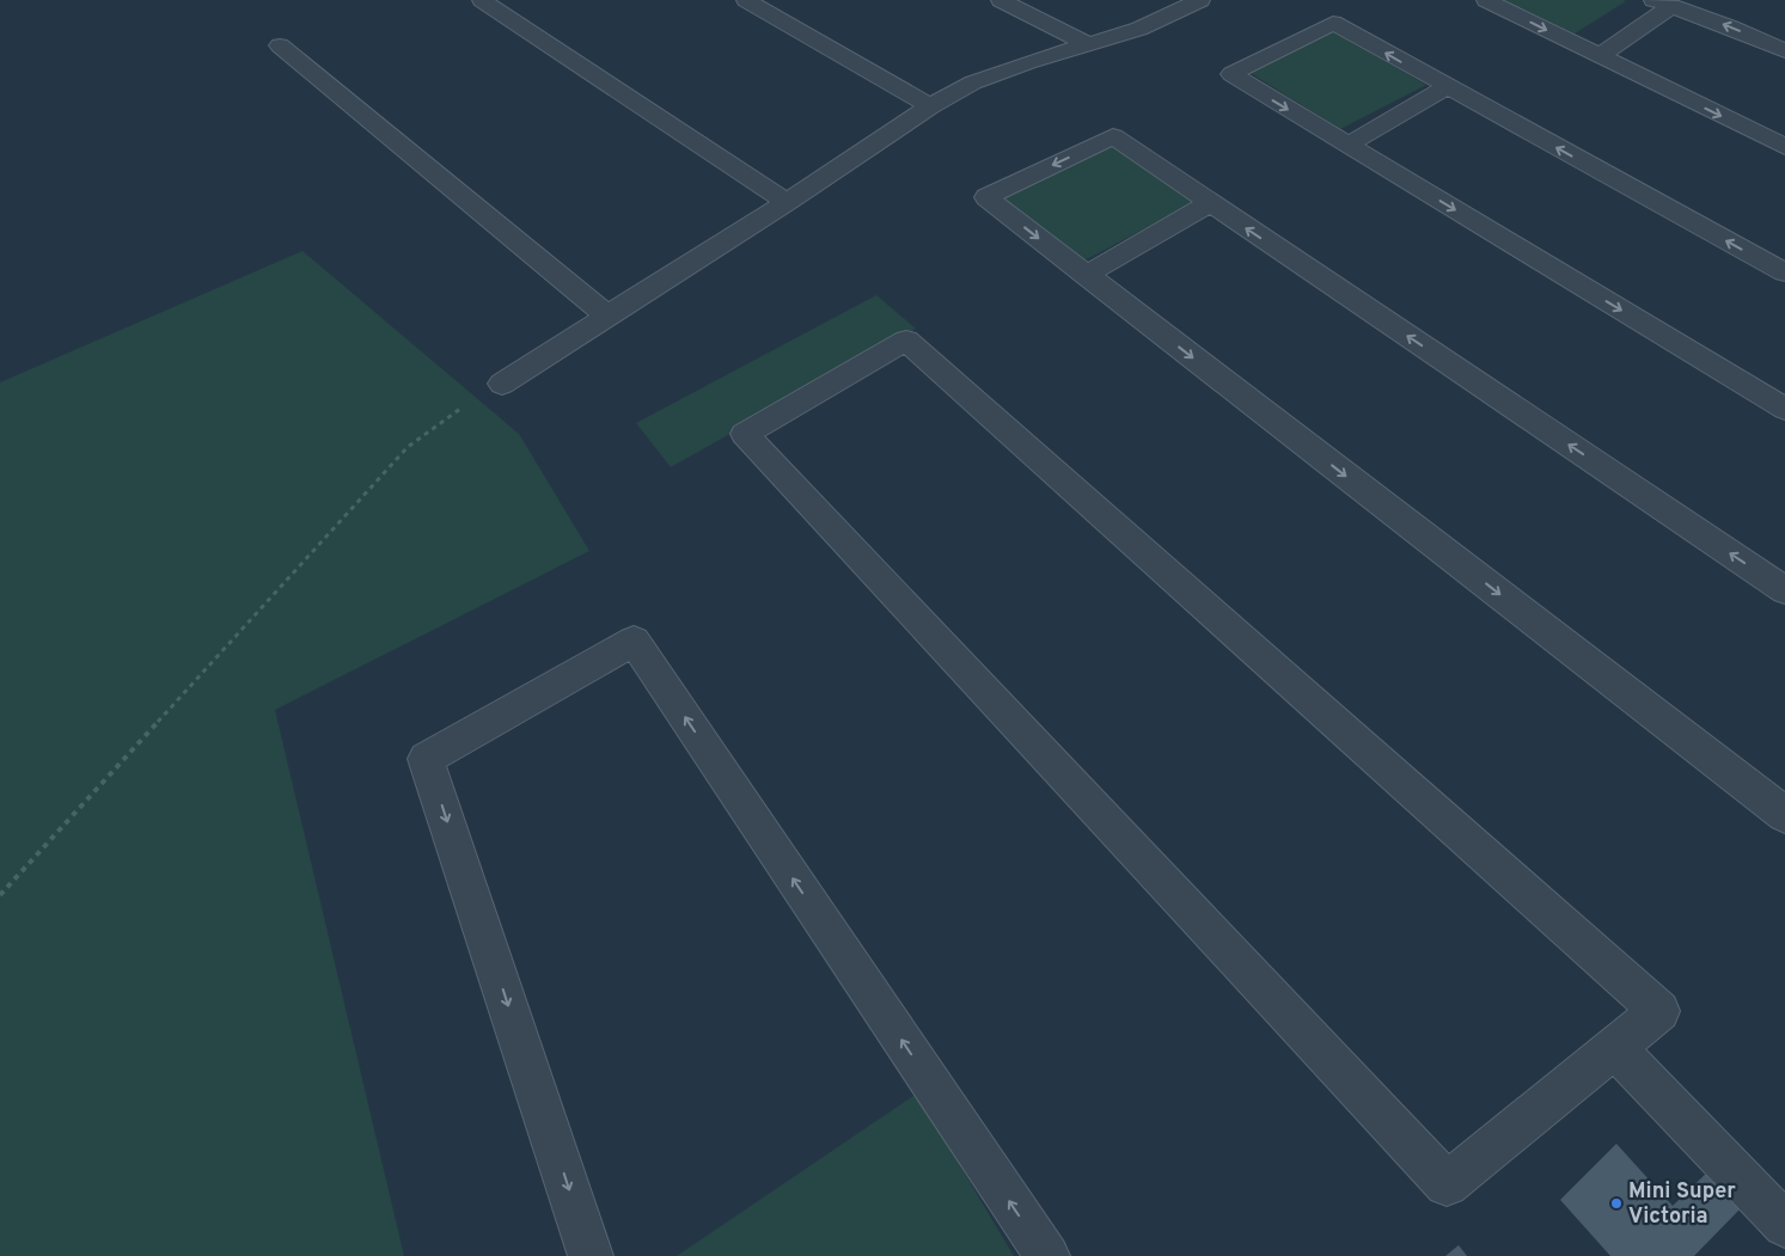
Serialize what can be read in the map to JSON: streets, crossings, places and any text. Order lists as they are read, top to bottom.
{
  "places": ["Mini Super Victoria"]
}
